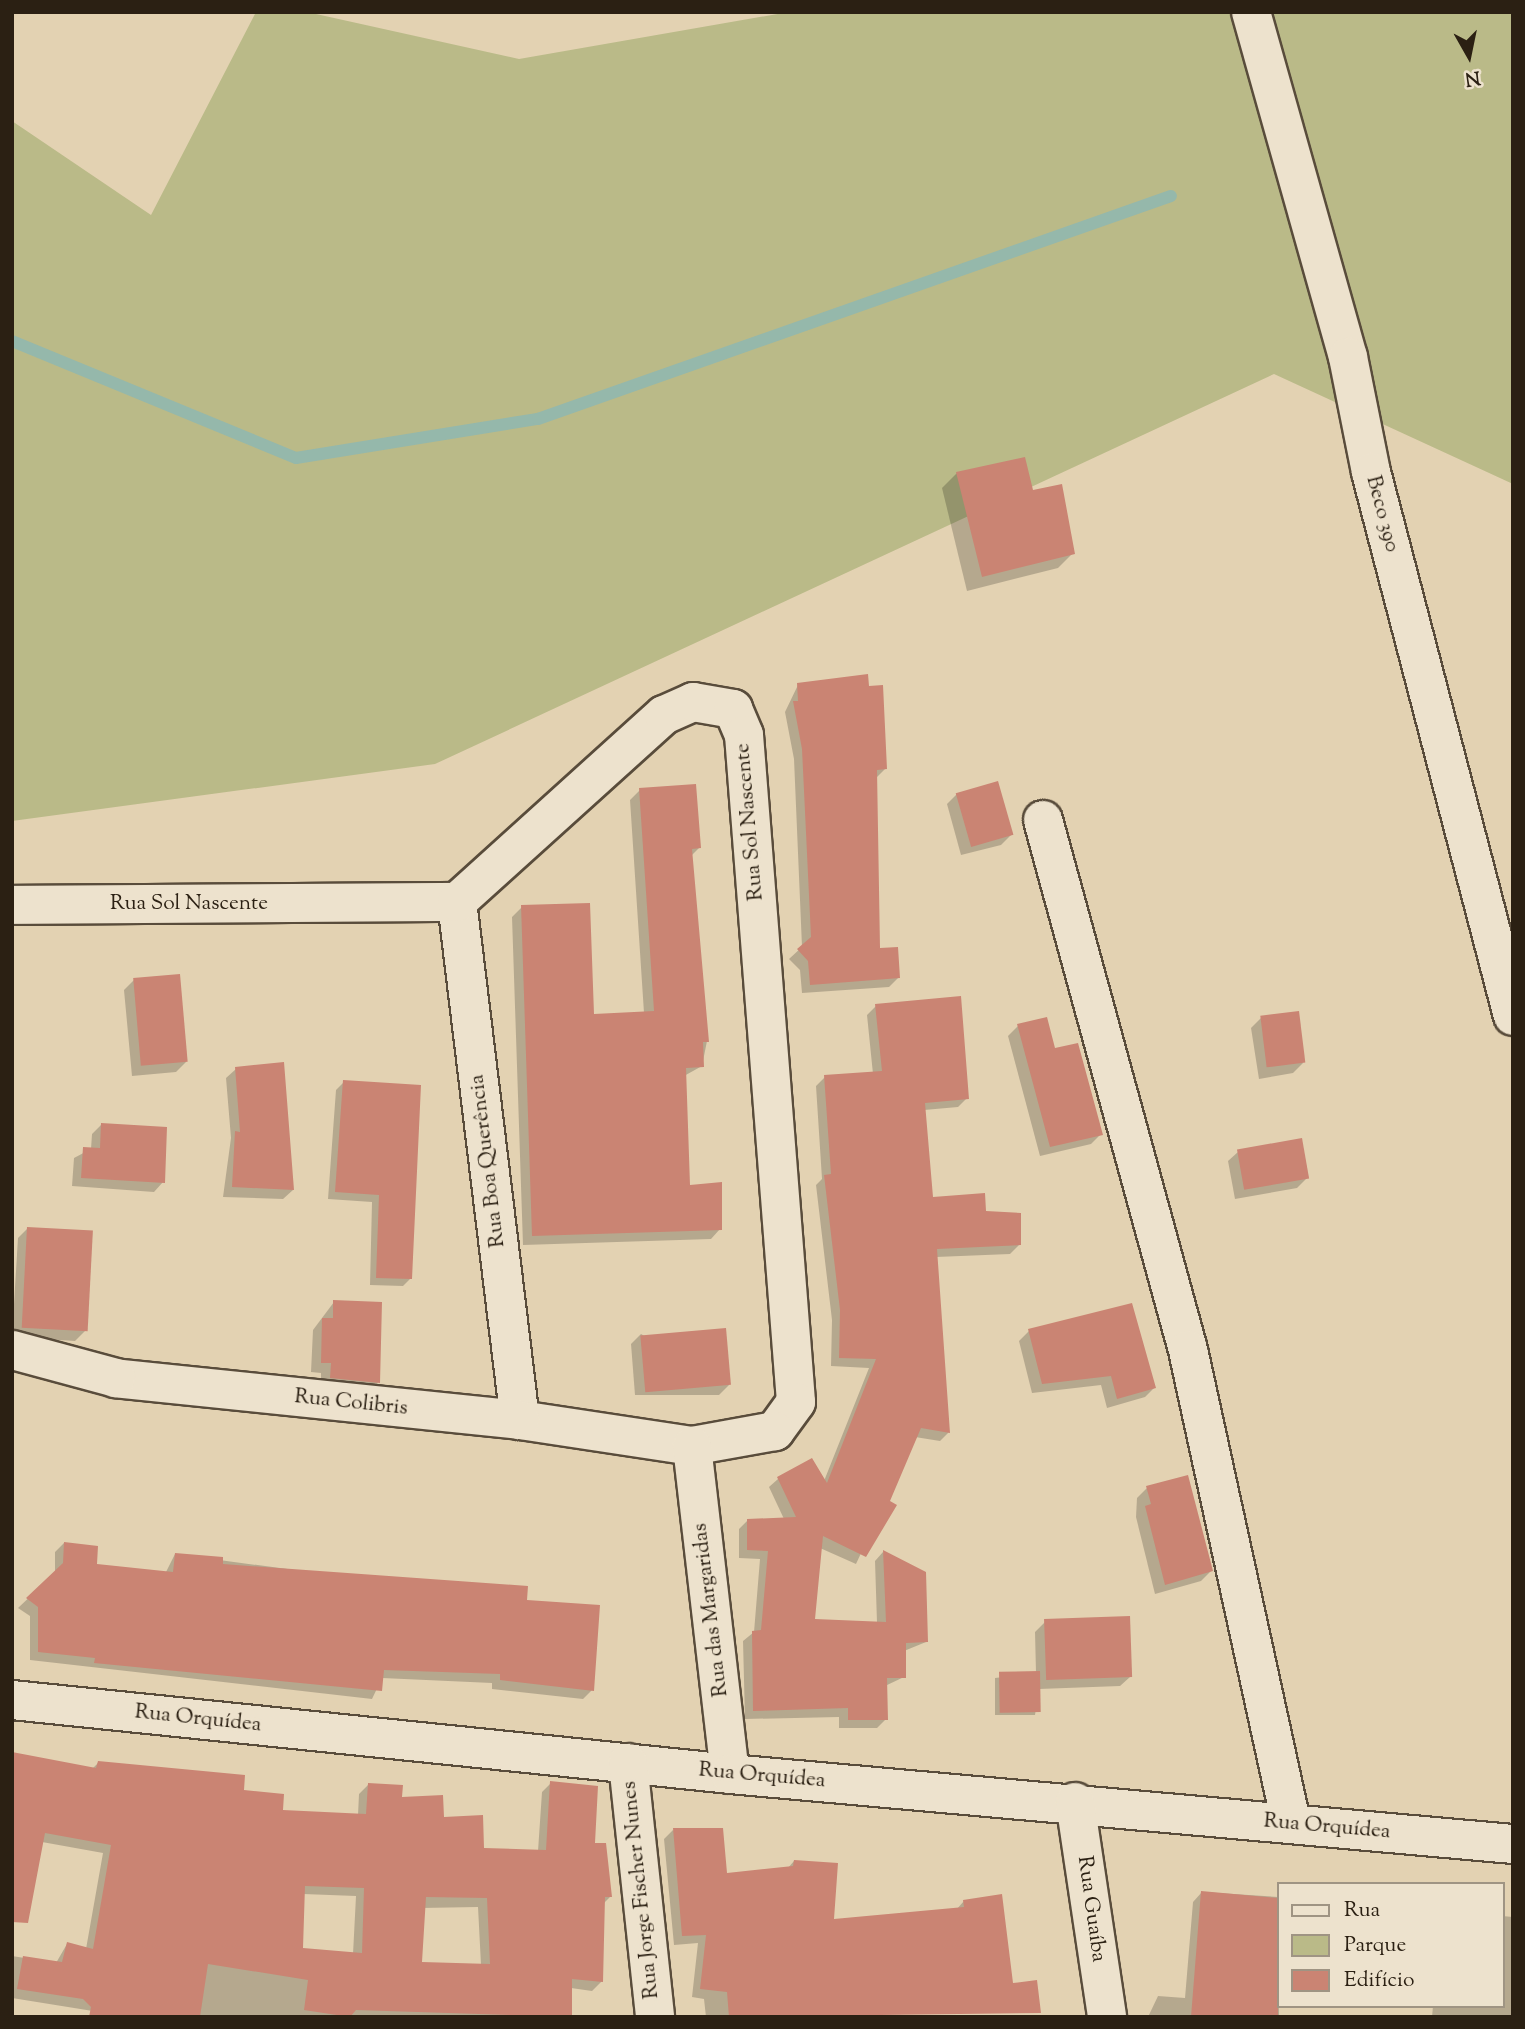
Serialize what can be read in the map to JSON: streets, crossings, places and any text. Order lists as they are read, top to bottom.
{
  "streets": {
    "street": [
      "Beco 390",
      "Rua Sol Nascente",
      "Rua Boa Querência",
      "Rua Colibris",
      "Rua das Margaridas",
      "Rua Orquídea",
      "Rua Jorge Fischer Nunes",
      "Rua Guaíba"
    ]
  },
  "crossings": [
    ["Rua Sol Nascente", "Rua Boa Querência"],
    ["Rua Sol Nascente", "Rua Colibris"],
    ["Rua Sol Nascente", "Rua das Margaridas"],
    ["Rua Boa Querência", "Rua Colibris"],
    ["Rua Colibris", "Rua das Margaridas"],
    ["Rua das Margaridas", "Rua Orquídea"],
    ["Rua Orquídea", "Rua Jorge Fischer Nunes"],
    ["Rua Orquídea", "Rua Guaíba"]
  ],
  "legend": ["Rua", "Parque", "Edifício"],
  "north": "bottom"
}
